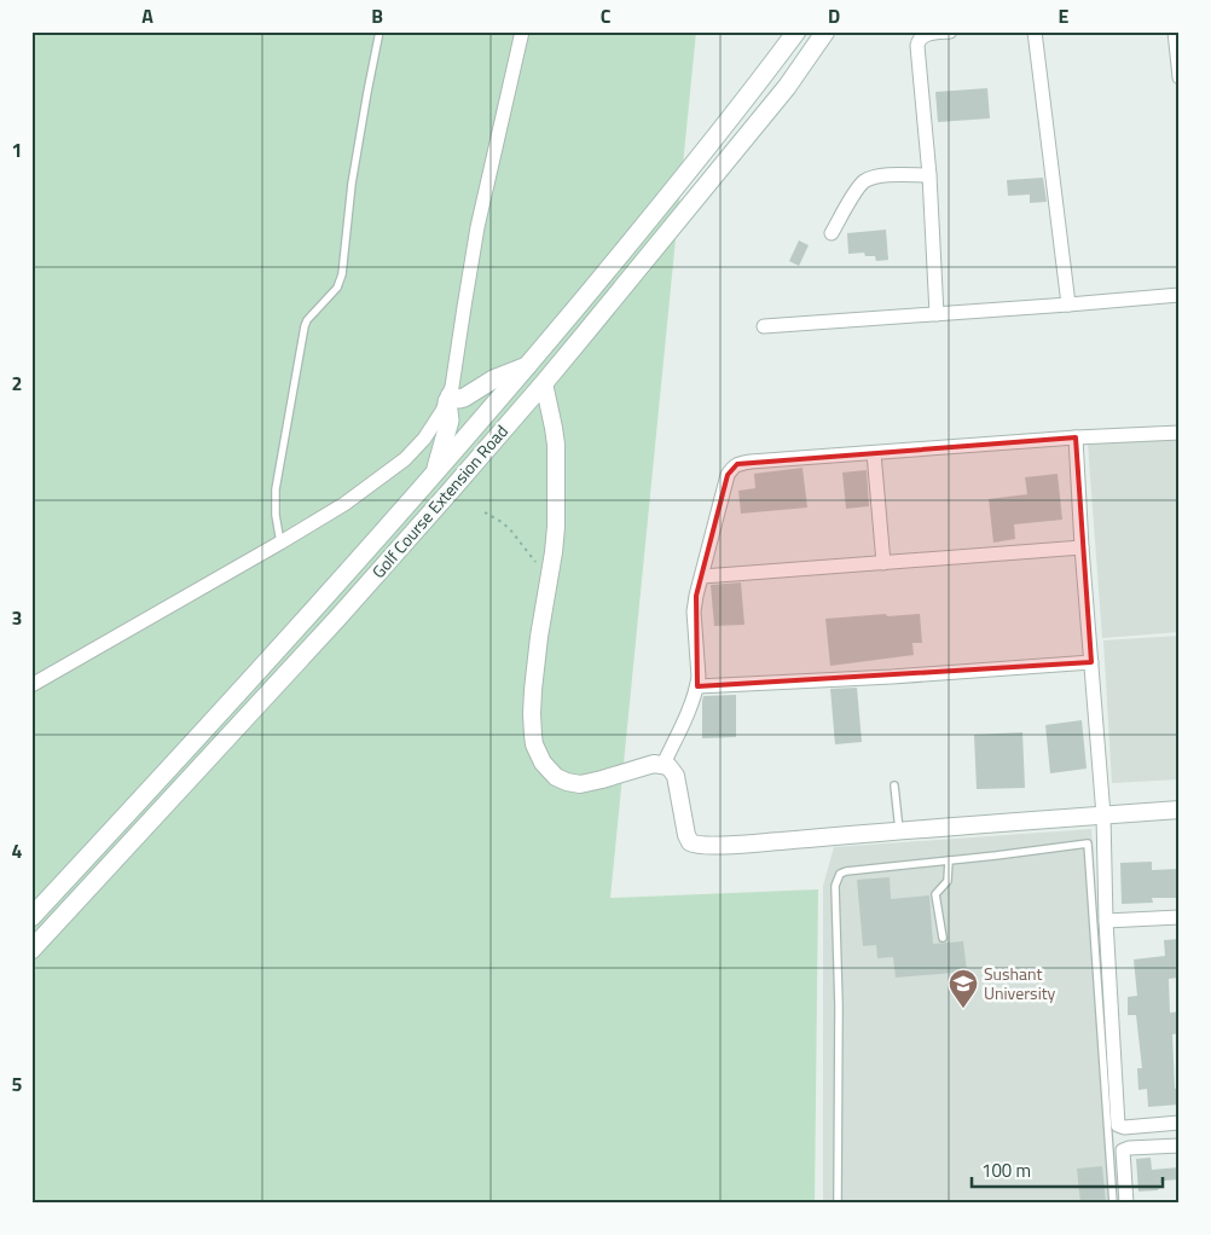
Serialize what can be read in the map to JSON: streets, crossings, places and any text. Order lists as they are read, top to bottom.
{
  "streets": {
    "main road": ["Golf Course Extension Road"]
  },
  "places": {
    "school or university": ["Sushant University"]
  },
  "scale_bar": "100 m",
  "grid": {
    "columns": [
      "A",
      "B",
      "C",
      "D",
      "E"
    ],
    "rows": [
      "1",
      "2",
      "3",
      "4",
      "5"
    ]
  }
}
